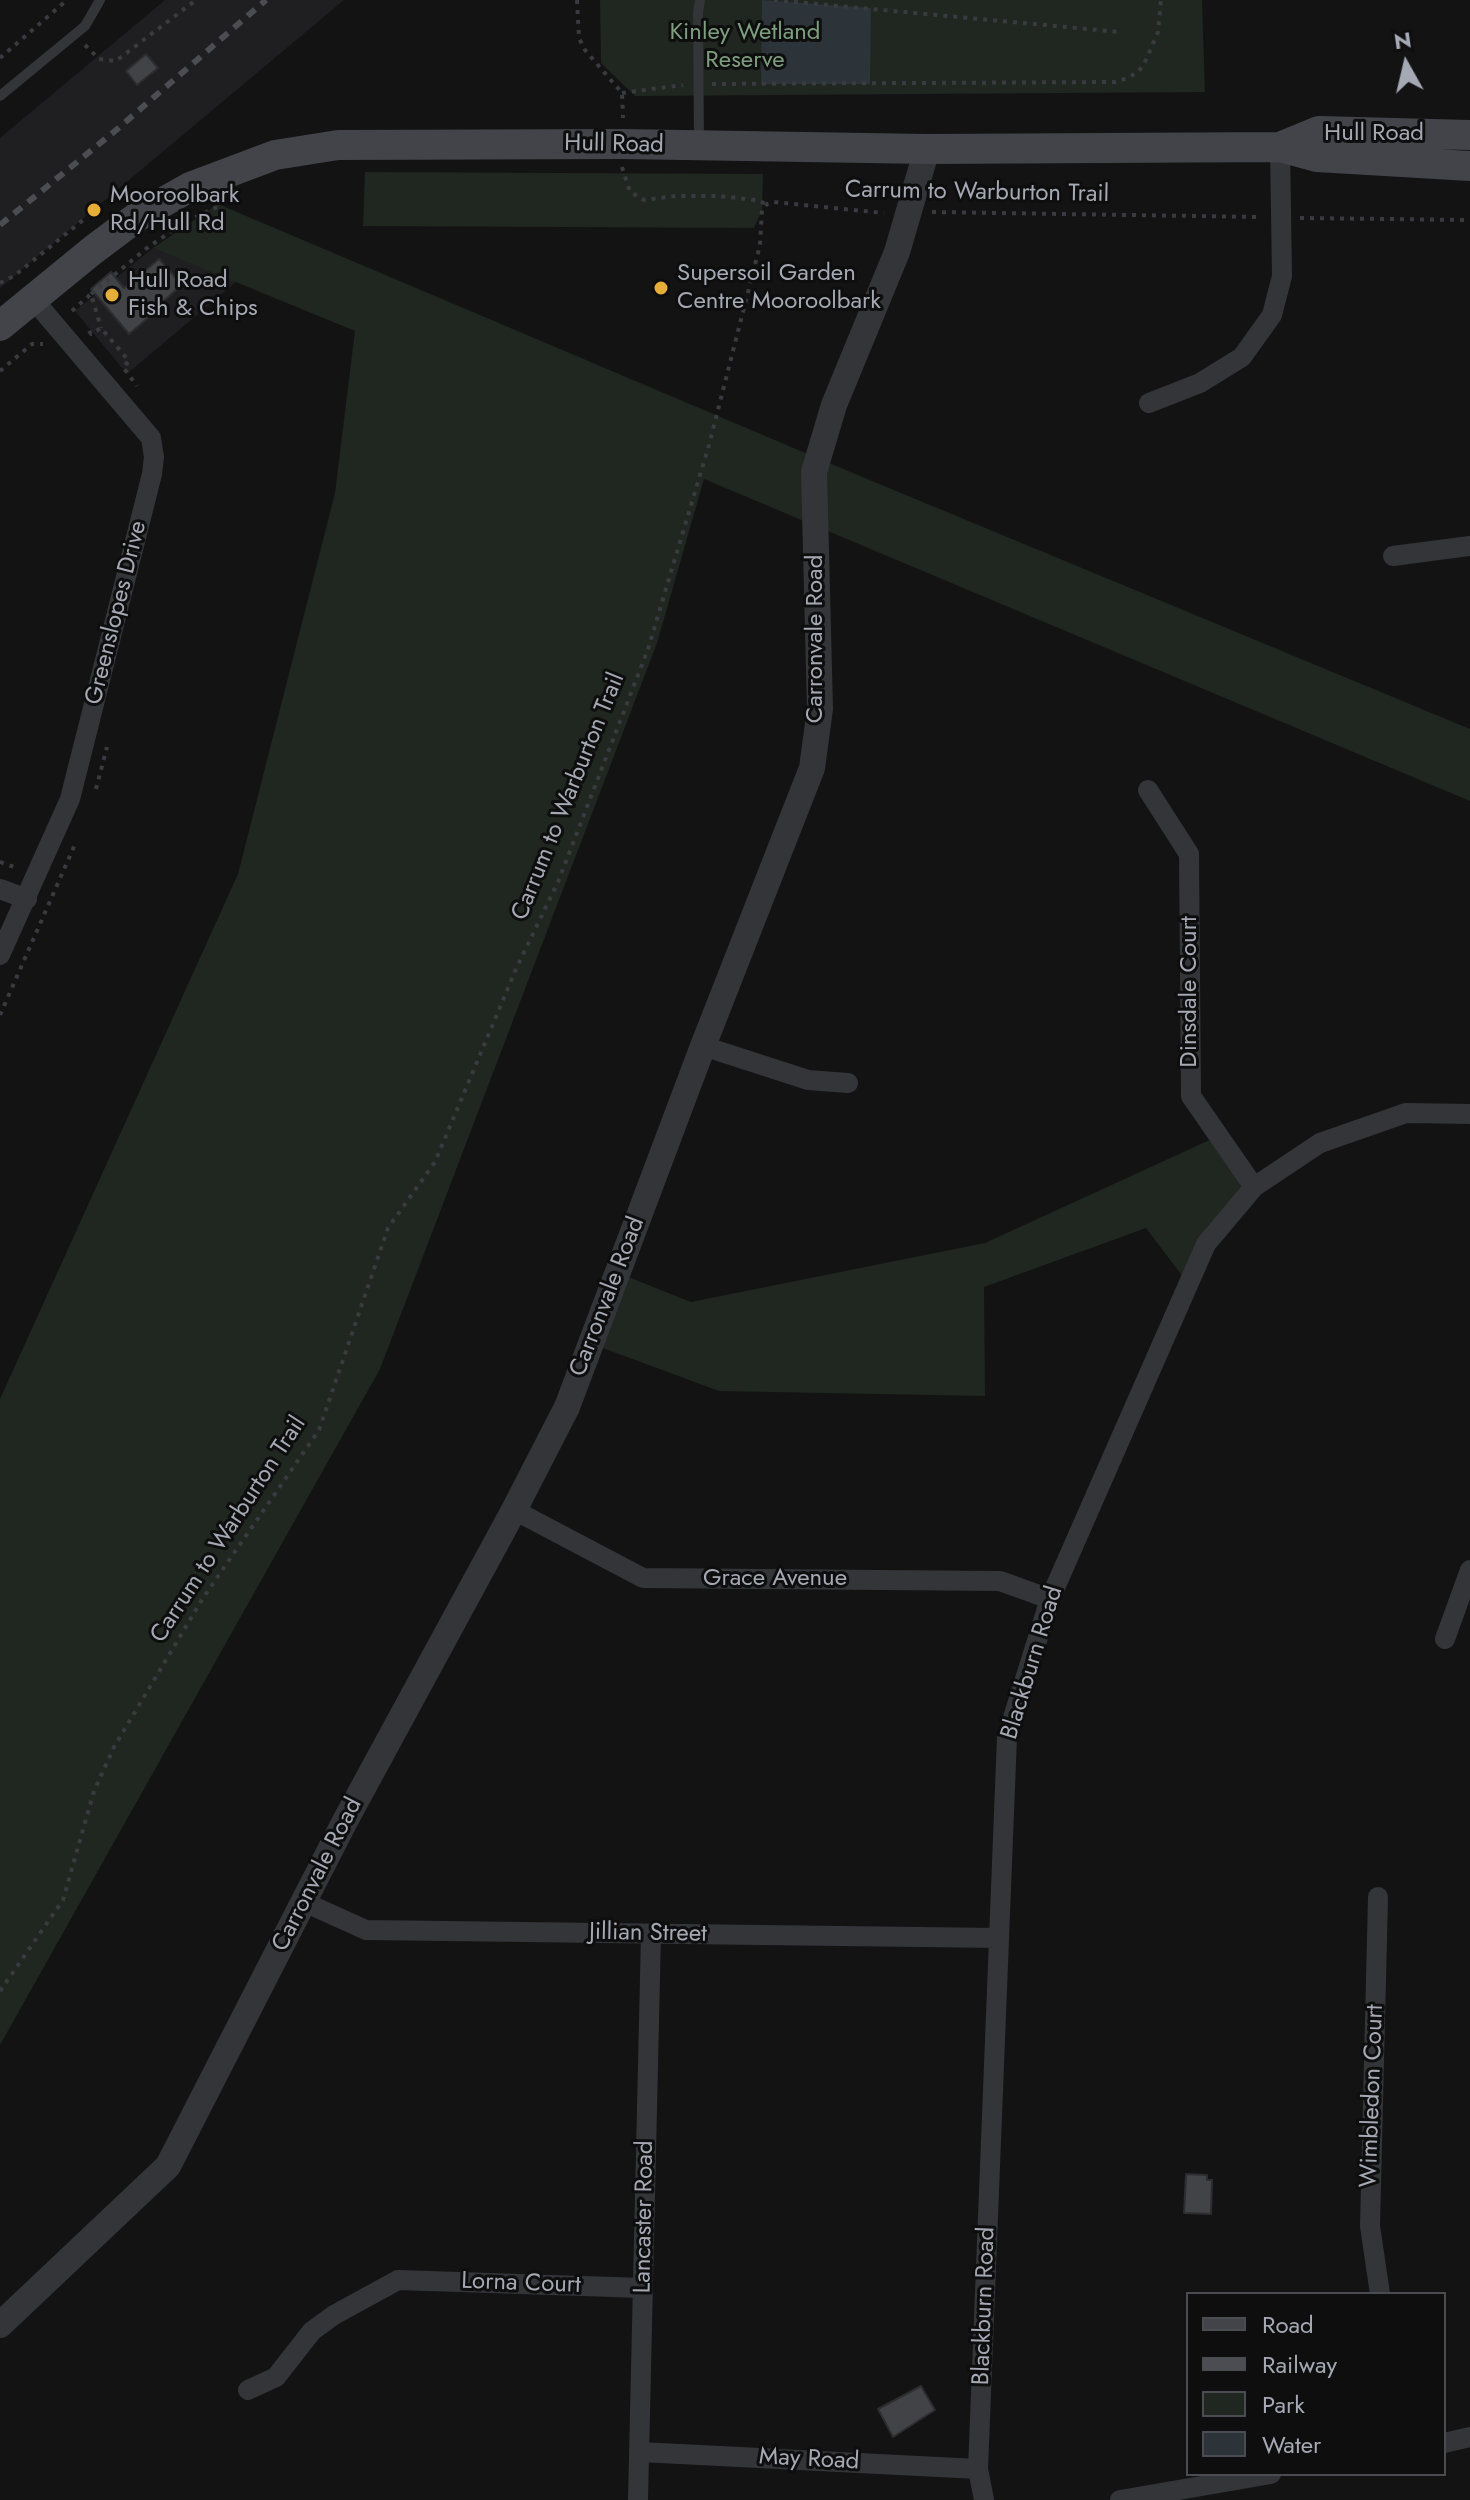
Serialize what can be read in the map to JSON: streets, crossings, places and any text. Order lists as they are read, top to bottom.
{
  "streets": {
    "main road": ["Hull Road"],
    "street": [
      "Greenslopes Drive",
      "Carronvale Road",
      "Dinsdale Court",
      "Grace Avenue",
      "Blackburn Road",
      "Jillian Street",
      "Wimbledon Court",
      "Lancaster Road",
      "Lorna Court",
      "May Road"
    ],
    "path": ["Carrum to Warburton Trail"]
  },
  "crossings": [
    ["Hull Road", "Greenslopes Drive"],
    ["Hull Road", "Carronvale Road"],
    ["Carrum to Warburton Trail", "Carronvale Road"],
    ["Carronvale Road", "Grace Avenue"],
    ["Carronvale Road", "Jillian Street"],
    ["Dinsdale Court", "Blackburn Road"],
    ["Grace Avenue", "Blackburn Road"],
    ["Blackburn Road", "Jillian Street"],
    ["Blackburn Road", "May Road"],
    ["Jillian Street", "Lancaster Road"],
    ["Lancaster Road", "Lorna Court"],
    ["Lancaster Road", "May Road"]
  ],
  "parks": ["Kinley Wetland Reserve"],
  "places": ["Mooroolbark Rd/Hull Rd", "Supersoil Garden Centre Mooroolbark", "Hull Road Fish & Chips"],
  "legend": [
    "Road",
    "Railway",
    "Park",
    "Water"
  ],
  "north": "top"
}
